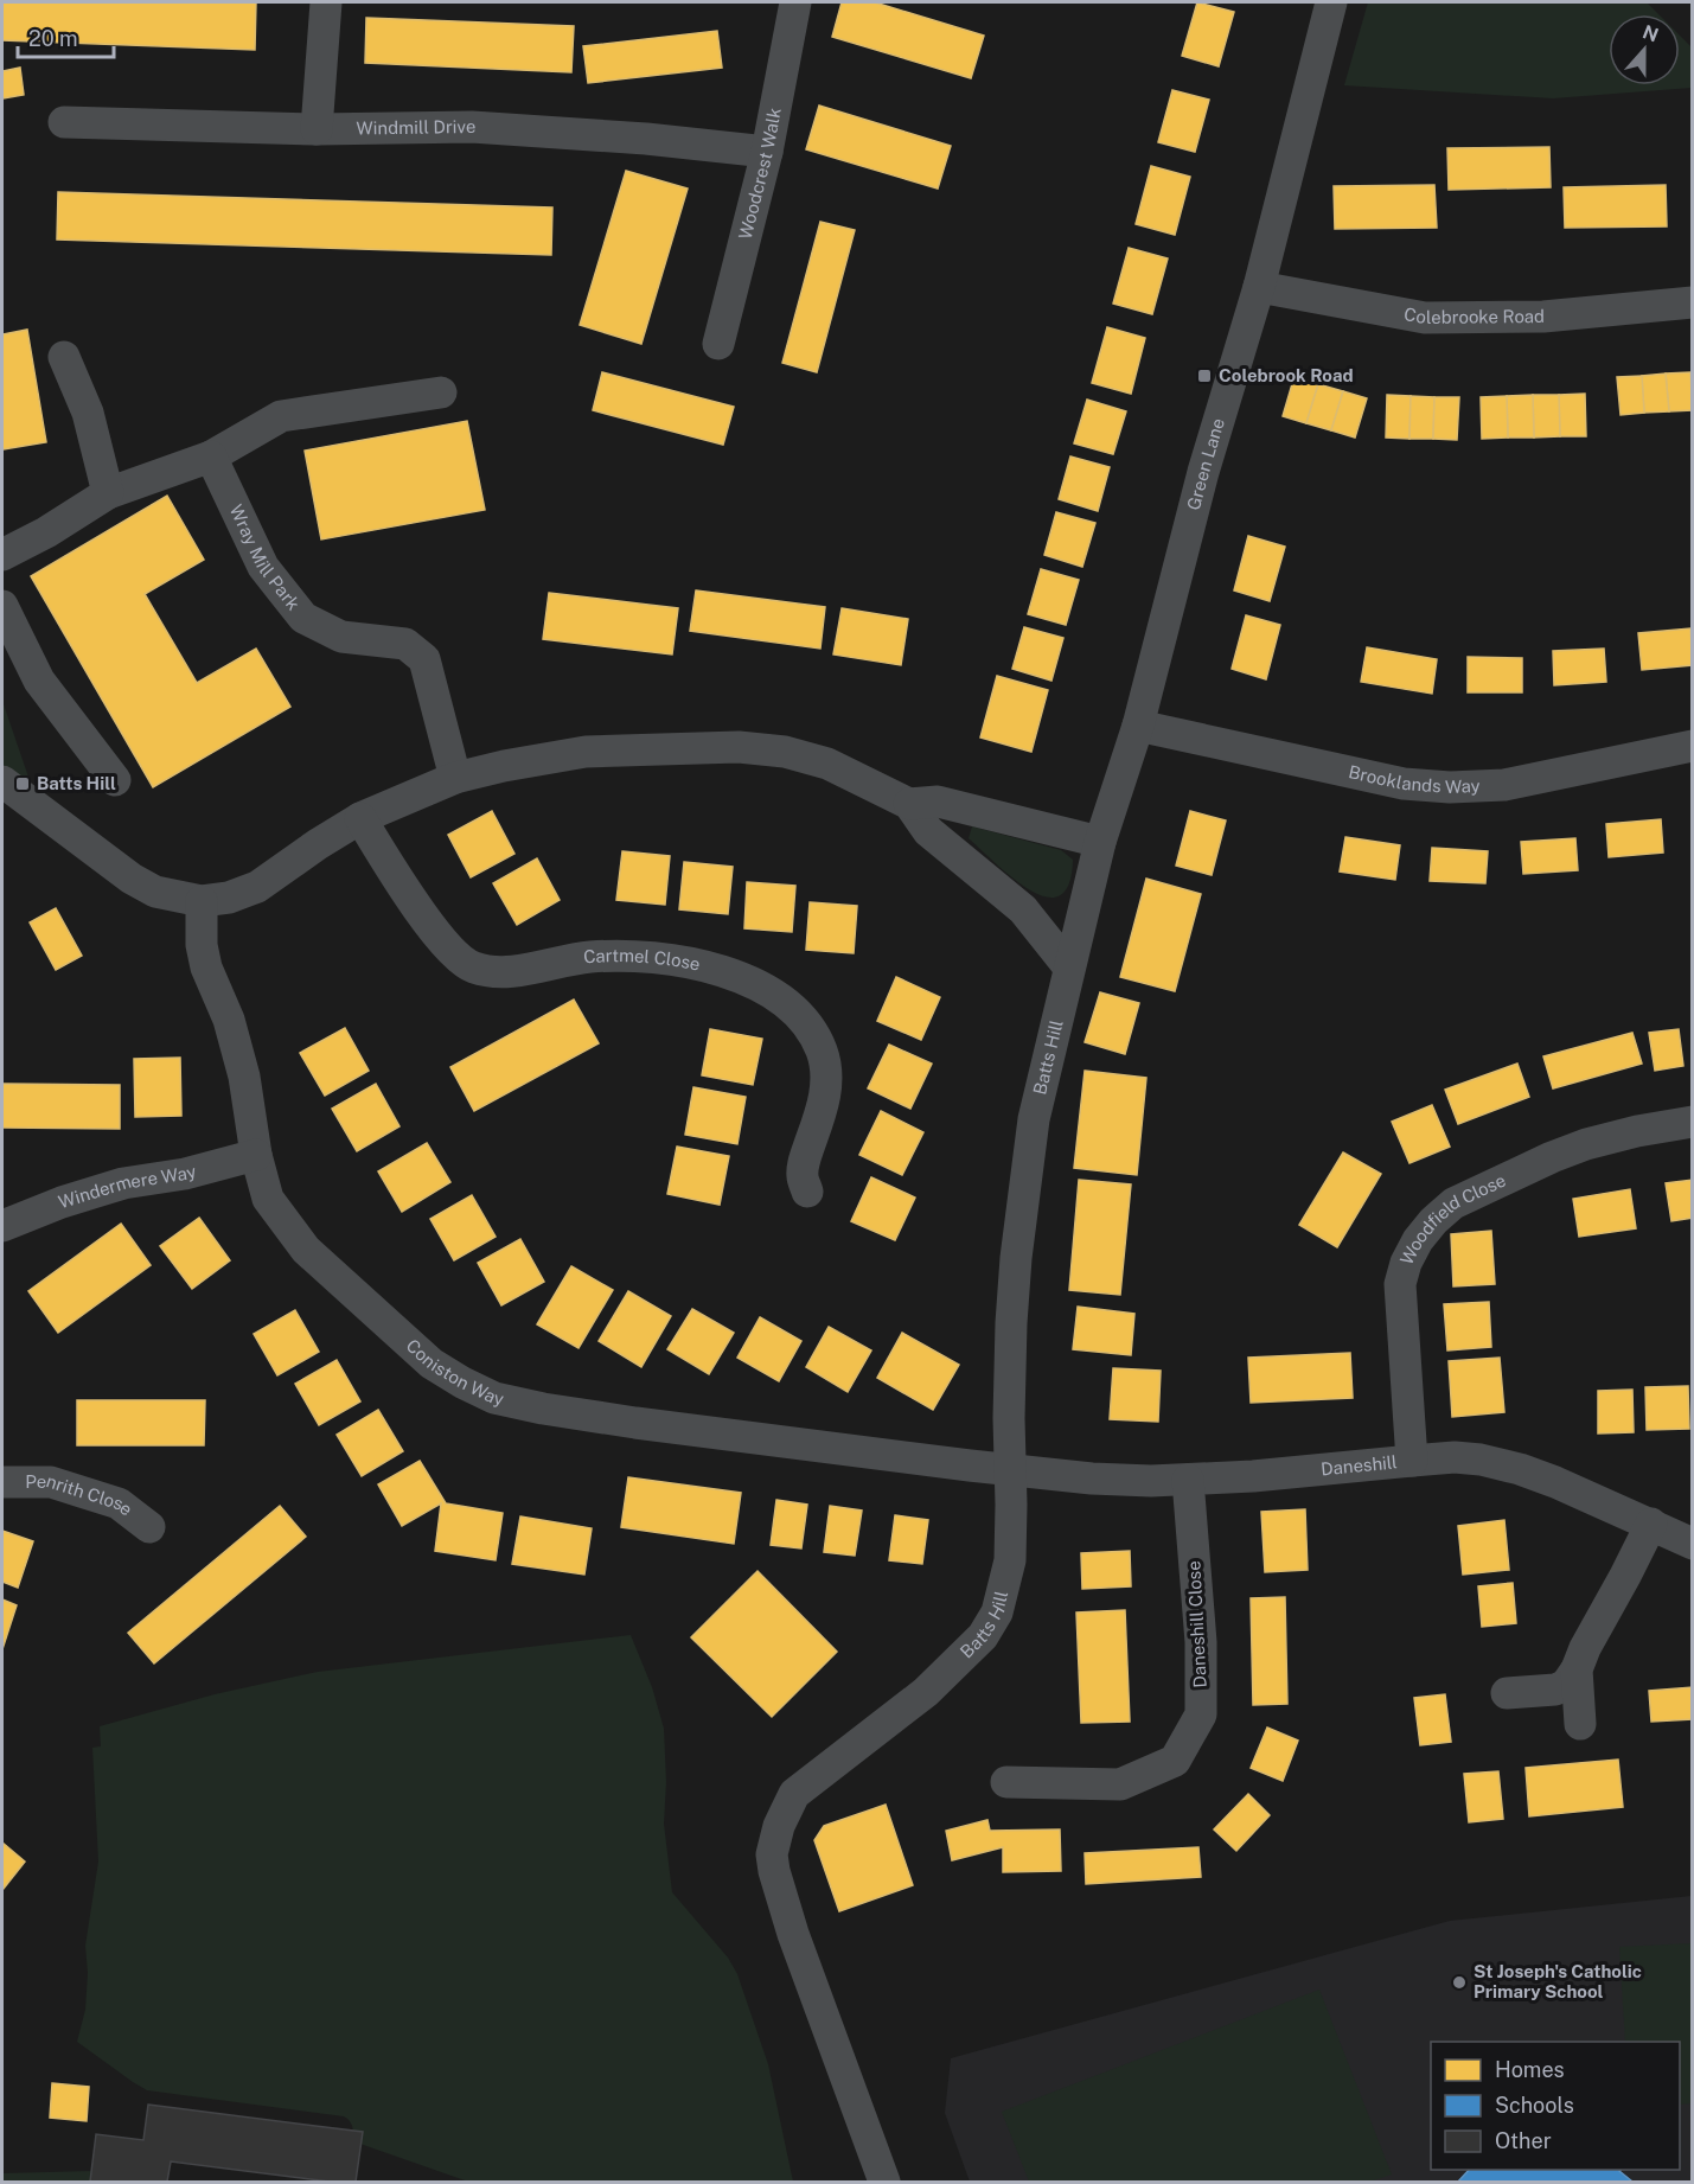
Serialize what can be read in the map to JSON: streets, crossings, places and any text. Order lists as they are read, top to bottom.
{
  "streets": {
    "street": [
      "Windmill Drive",
      "Woodcrest Walk",
      "Colebrooke Road",
      "Green Lane",
      "Wray Mill Park",
      "Brooklands Way",
      "Cartmel Close",
      "Batts Hill",
      "Windermere Way",
      "Woodfield Close",
      "Coniston Way",
      "Daneshill",
      "Penrith Close",
      "Daneshill Close"
    ]
  },
  "crossings": [
    ["Windmill Drive", "Woodcrest Walk"],
    ["Colebrooke Road", "Green Lane"],
    ["Green Lane", "Brooklands Way"],
    ["Green Lane", "Batts Hill"],
    ["Batts Hill", "Coniston Way"],
    ["Batts Hill", "Daneshill"],
    ["Windermere Way", "Coniston Way"],
    ["Woodfield Close", "Daneshill"],
    ["Coniston Way", "Daneshill"],
    ["Daneshill", "Daneshill Close"]
  ],
  "places": {
    "transit": ["Colebrook Road", "Batts Hill"],
    "other": ["St Joseph's Catholic Primary School"]
  },
  "legend": ["Homes", "Schools", "Other"],
  "scale_bar": "20 m",
  "north": "top"
}
